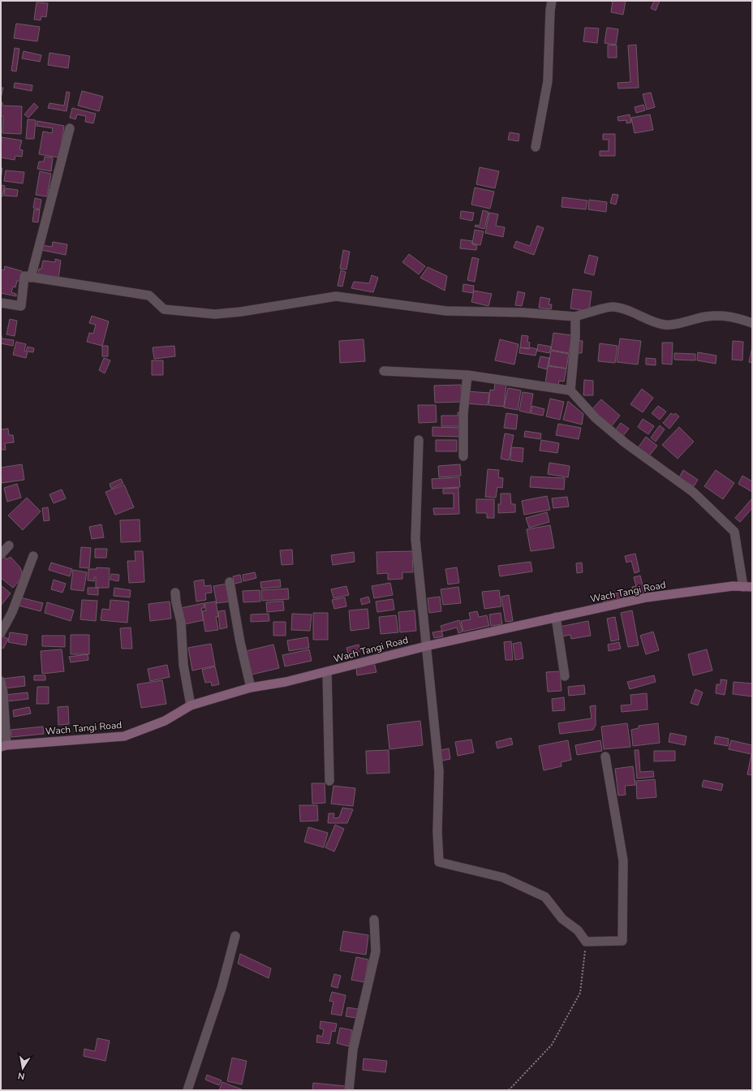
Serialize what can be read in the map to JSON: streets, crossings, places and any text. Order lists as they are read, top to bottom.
{
  "streets": {
    "main road": ["Wach Tangi Road"]
  },
  "north": "bottom"
}
